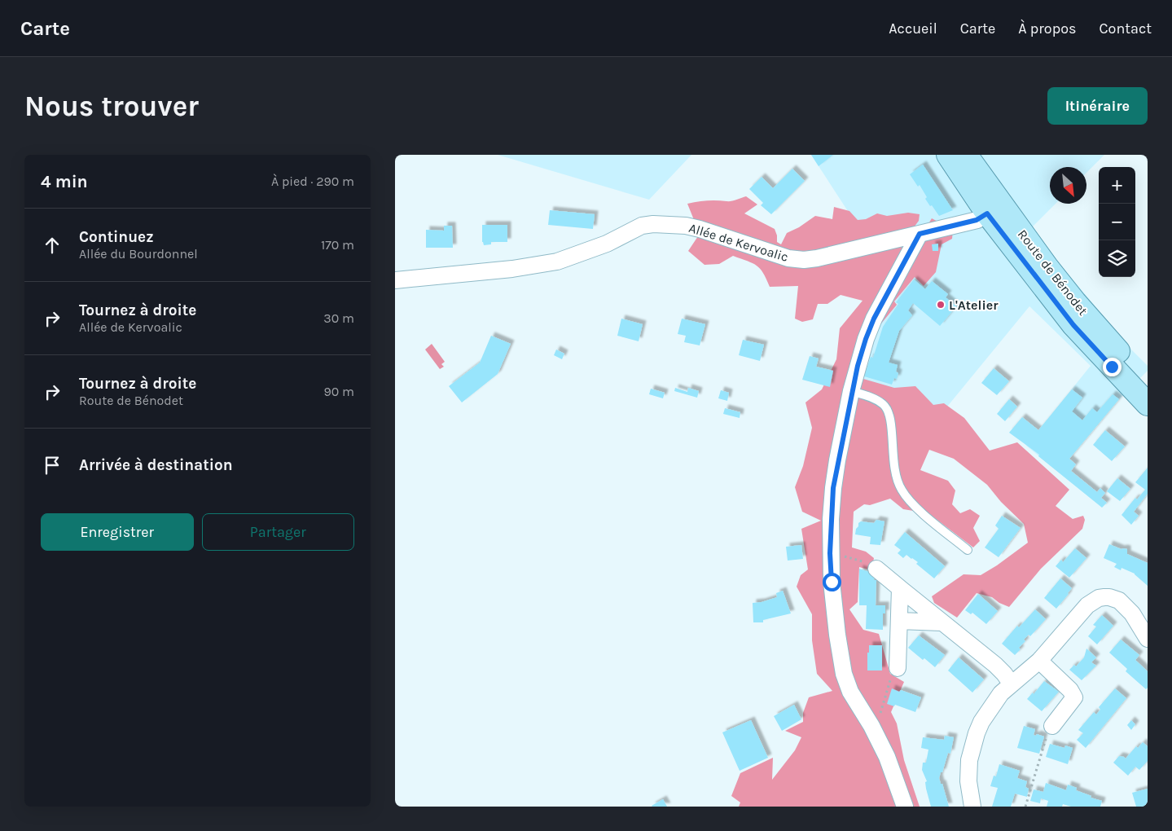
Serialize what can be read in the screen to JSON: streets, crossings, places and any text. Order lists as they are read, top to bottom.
{
  "streets": {
    "main road": ["Route de Bénodet"],
    "street": ["Allée de Kervoalic"]
  },
  "crossings": [
    ["Allée de Kervoalic", "Route de Bénodet"]
  ],
  "places": ["L'Atelier"],
  "north": "bottom right",
  "page": {
    "header": "Carte",
    "nav": [
      "Accueil",
      "Carte",
      "À propos",
      "Contact"
    ],
    "buttons": [
      "Itinéraire",
      ["Enregistrer", "Partager"]
    ],
    "title": "Nous trouver",
    "heading": ["4 min", "À pied · 290 m"],
    "map_buttons": ["+", "−"],
    "list": [
      ["Continuez", "Allée du Bourdonnel", "170 m"],
      ["Tournez à droite", "Allée de Kervoalic", "30 m"],
      ["Tournez à droite", "Route de Bénodet", "90 m"],
      "Arrivée à destination"
    ]
  }
}
